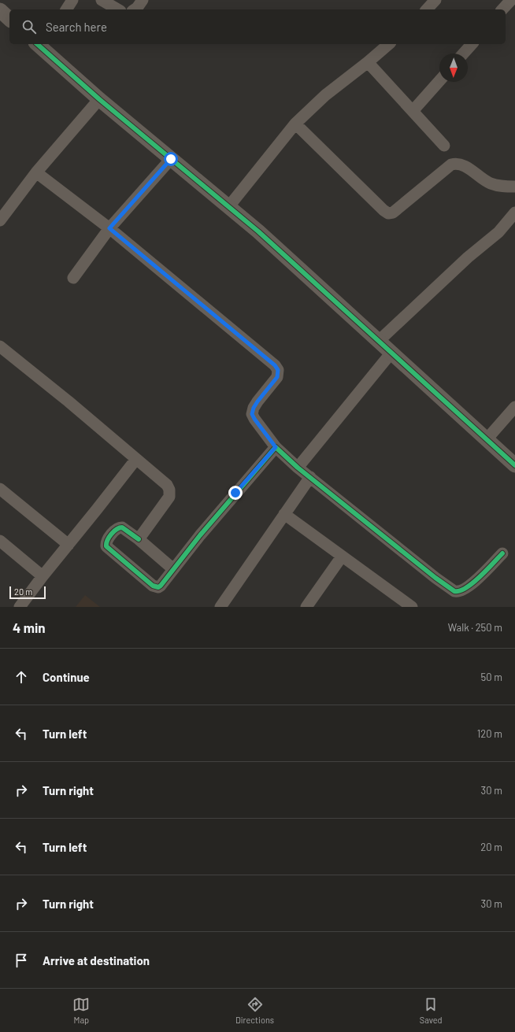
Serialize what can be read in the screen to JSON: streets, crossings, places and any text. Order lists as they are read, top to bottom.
{
  "scale_bar": "20 m",
  "north": "bottom",
  "page": {
    "search": "Search here",
    "scale": "20 m",
    "heading": ["4 min", "Walk · 250 m"],
    "list": [
      ["Continue", "50 m"],
      ["Turn left", "120 m"],
      ["Turn right", "30 m"],
      ["Turn left", "20 m"],
      ["Turn right", "30 m"],
      "Arrive at destination"
    ],
    "nav": ["Map", "Directions", "Saved"]
  }
}
